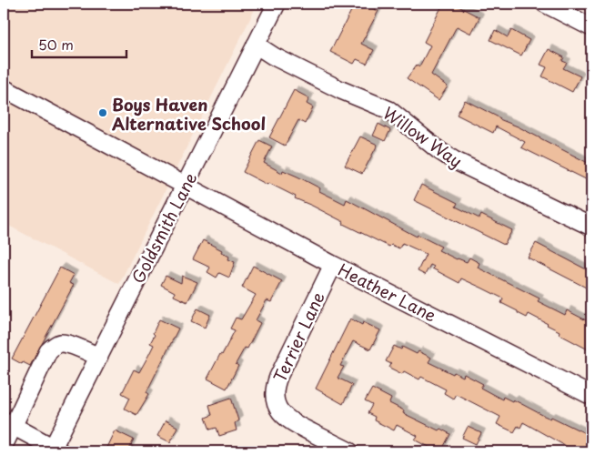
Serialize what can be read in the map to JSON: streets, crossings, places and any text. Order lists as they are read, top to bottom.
{
  "streets": {
    "street": [
      "Willow Way",
      "Goldsmith Lane",
      "Heather Lane",
      "Terrier Lane"
    ]
  },
  "crossings": [
    ["Willow Way", "Goldsmith Lane"],
    ["Goldsmith Lane", "Heather Lane"],
    ["Heather Lane", "Terrier Lane"]
  ],
  "places": ["Boys Haven Alternative School"],
  "scale_bar": "50 m"
}
